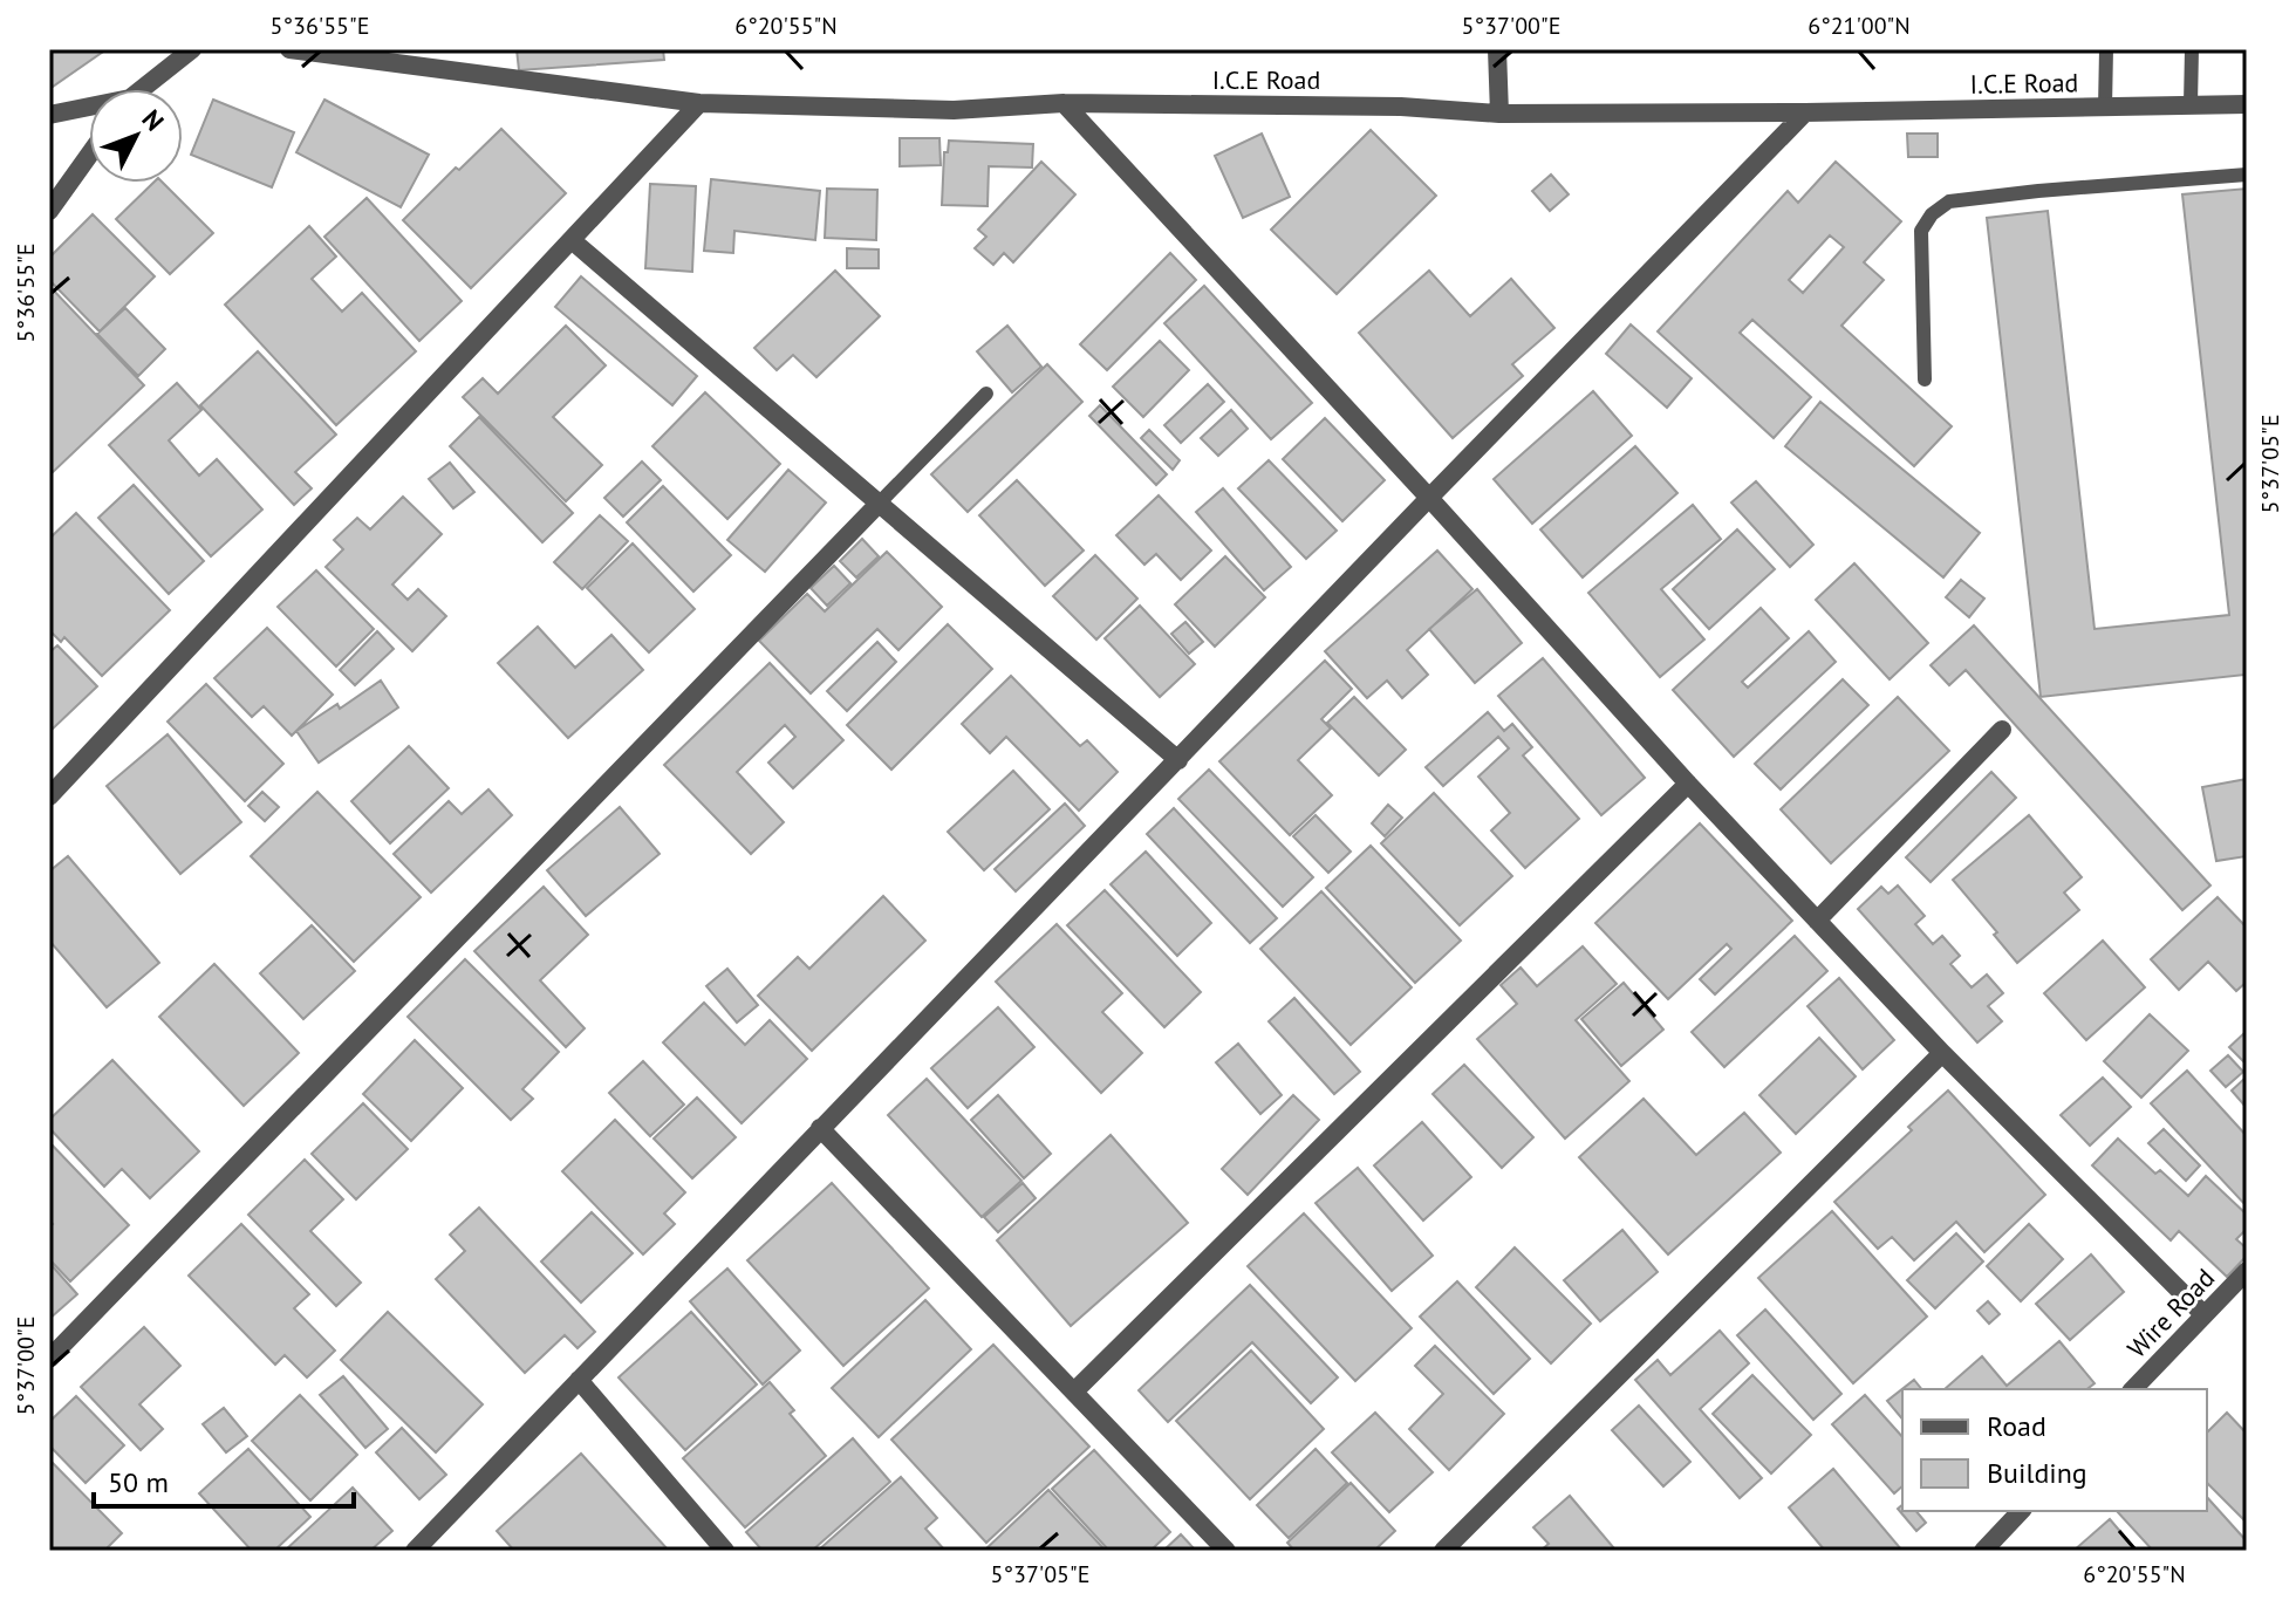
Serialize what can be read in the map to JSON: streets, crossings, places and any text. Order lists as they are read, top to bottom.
{
  "streets": {
    "street": ["I.C.E Road", "Wire Road"]
  },
  "legend": ["Road", "Building"],
  "scale_bar": "50 m",
  "north": "top right",
  "coordinates": [
    "5°36'55\"E",
    "6°20'55\"N",
    "5°37'00\"E",
    "6°21'00\"N",
    "5°37'05\"E"
  ]
}
